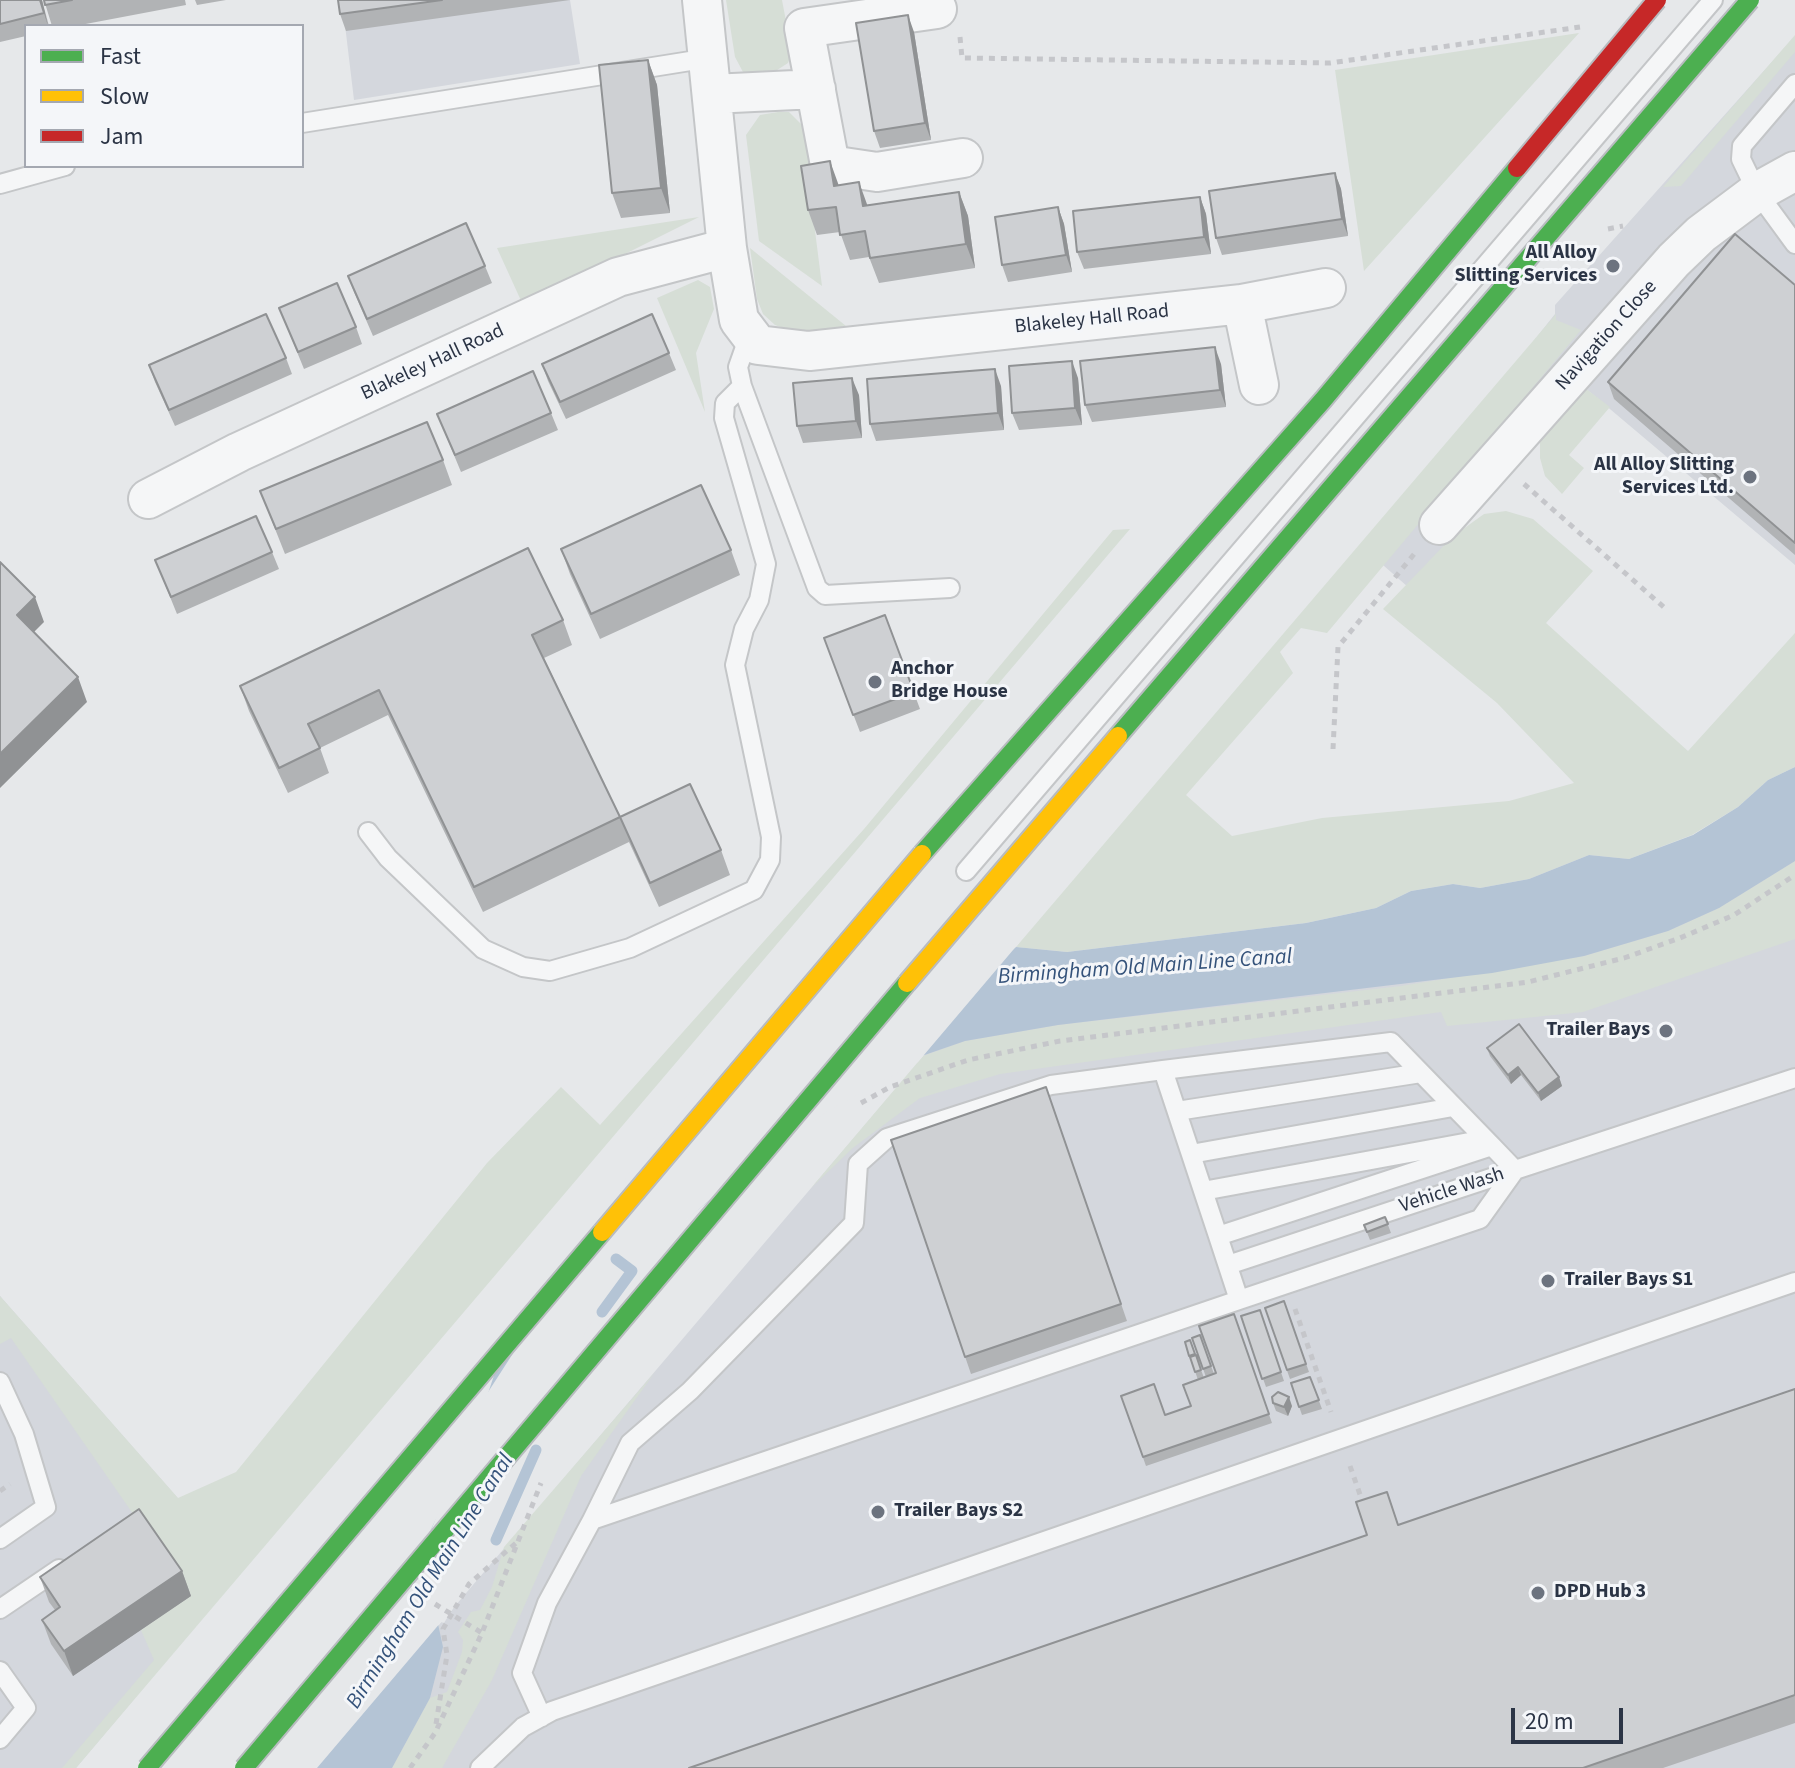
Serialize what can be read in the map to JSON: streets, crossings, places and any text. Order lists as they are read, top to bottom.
{
  "streets": {
    "street": ["Blakeley Hall Road", "Navigation Close"],
    "lane": ["Vehicle Wash"]
  },
  "water": ["Birmingham Old Main Line Canal"],
  "places": [
    "All Alloy Slitting Services",
    "All Alloy Slitting Services Ltd.",
    "Anchor Bridge House",
    "Trailer Bays",
    "Trailer Bays S1",
    "Trailer Bays S2",
    "DPD Hub 3"
  ],
  "legend": ["Fast", "Slow", "Jam"],
  "scale_bar": "20 m"
}
